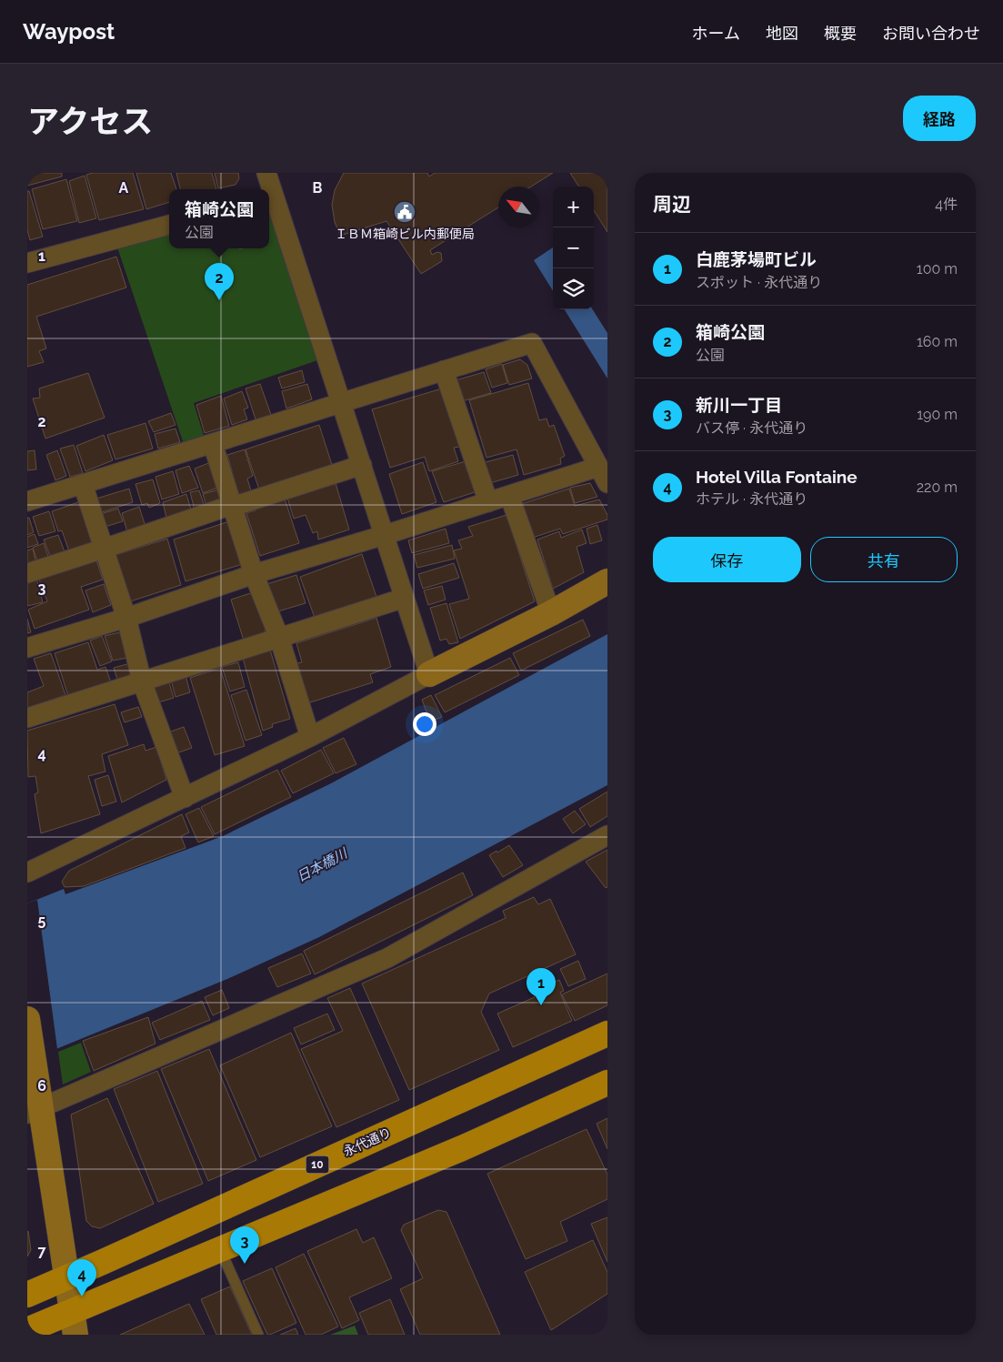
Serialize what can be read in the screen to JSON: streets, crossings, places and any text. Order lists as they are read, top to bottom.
{
  "streets": {
    "main road": ["永代通り", "10"]
  },
  "water": ["日本橋川"],
  "places": {
    "public building": ["ＩＢＭ箱崎ビル内郵便局"]
  },
  "north": "top left",
  "page": {
    "header": "Waypost",
    "nav": [
      "ホーム",
      "地図",
      "概要",
      "お問い合わせ"
    ],
    "title": "アクセス",
    "buttons": [
      "経路",
      ["保存", "共有"]
    ],
    "heading": ["周辺", "4件"],
    "map_buttons": ["+", "−"],
    "popup": ["箱崎公園", "公園"],
    "list": [
      {
        "mark": "1",
        "name": "白鹿茅場町ビル",
        "note": "スポット · 永代通り",
        "value": "100 m"
      },
      {
        "mark": "2",
        "name": "箱崎公園",
        "note": "公園",
        "value": "160 m"
      },
      {
        "mark": "3",
        "name": "新川一丁目",
        "note": "バス停 · 永代通り",
        "value": "190 m"
      },
      {
        "mark": "4",
        "name": "Hotel Villa Fontaine",
        "note": "ホテル · 永代通り",
        "value": "220 m"
      }
    ],
    "pins": [
      "2",
      "1",
      "3",
      "4"
    ]
  },
  "grid": {
    "columns": ["A", "B"],
    "rows": [
      "1",
      "2",
      "3",
      "4",
      "5",
      "6",
      "7"
    ]
  }
}
